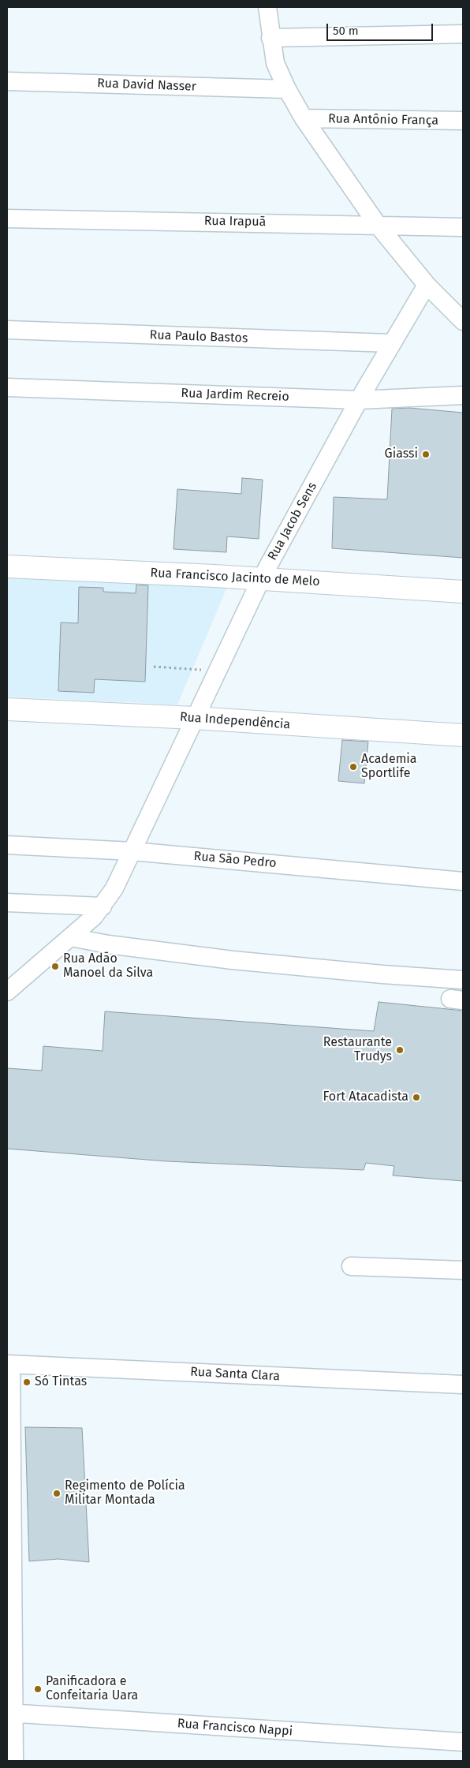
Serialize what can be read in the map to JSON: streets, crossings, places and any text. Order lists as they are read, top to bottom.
{
  "streets": {
    "main road": ["Rua Francisco Jacinto de Melo", "Rua Independência"],
    "street": [
      "Rua David Nasser",
      "Rua Antônio França",
      "Rua Irapuã",
      "Rua Paulo Bastos",
      "Rua Jardim Recreio",
      "Rua Jacob Sens",
      "Rua São Pedro",
      "Rua Santa Clara",
      "Rua Francisco Nappi"
    ]
  },
  "crossings": [
    ["Rua Paulo Bastos", "Rua Jacob Sens"],
    ["Rua Jardim Recreio", "Rua Jacob Sens"],
    ["Rua Jacob Sens", "Rua Francisco Jacinto de Melo"],
    ["Rua Jacob Sens", "Rua Independência"],
    ["Rua Jacob Sens", "Rua São Pedro"]
  ],
  "places": [
    "Giassi",
    "Academia Sportlife",
    "Rua Adão Manoel da Silva",
    "Restaurante Trudys",
    "Fort Atacadista",
    "Só Tintas",
    "Regimento de Polícia Militar Montada",
    "Panificadora e Confeitaria Uara"
  ],
  "scale_bar": "50 m"
}
